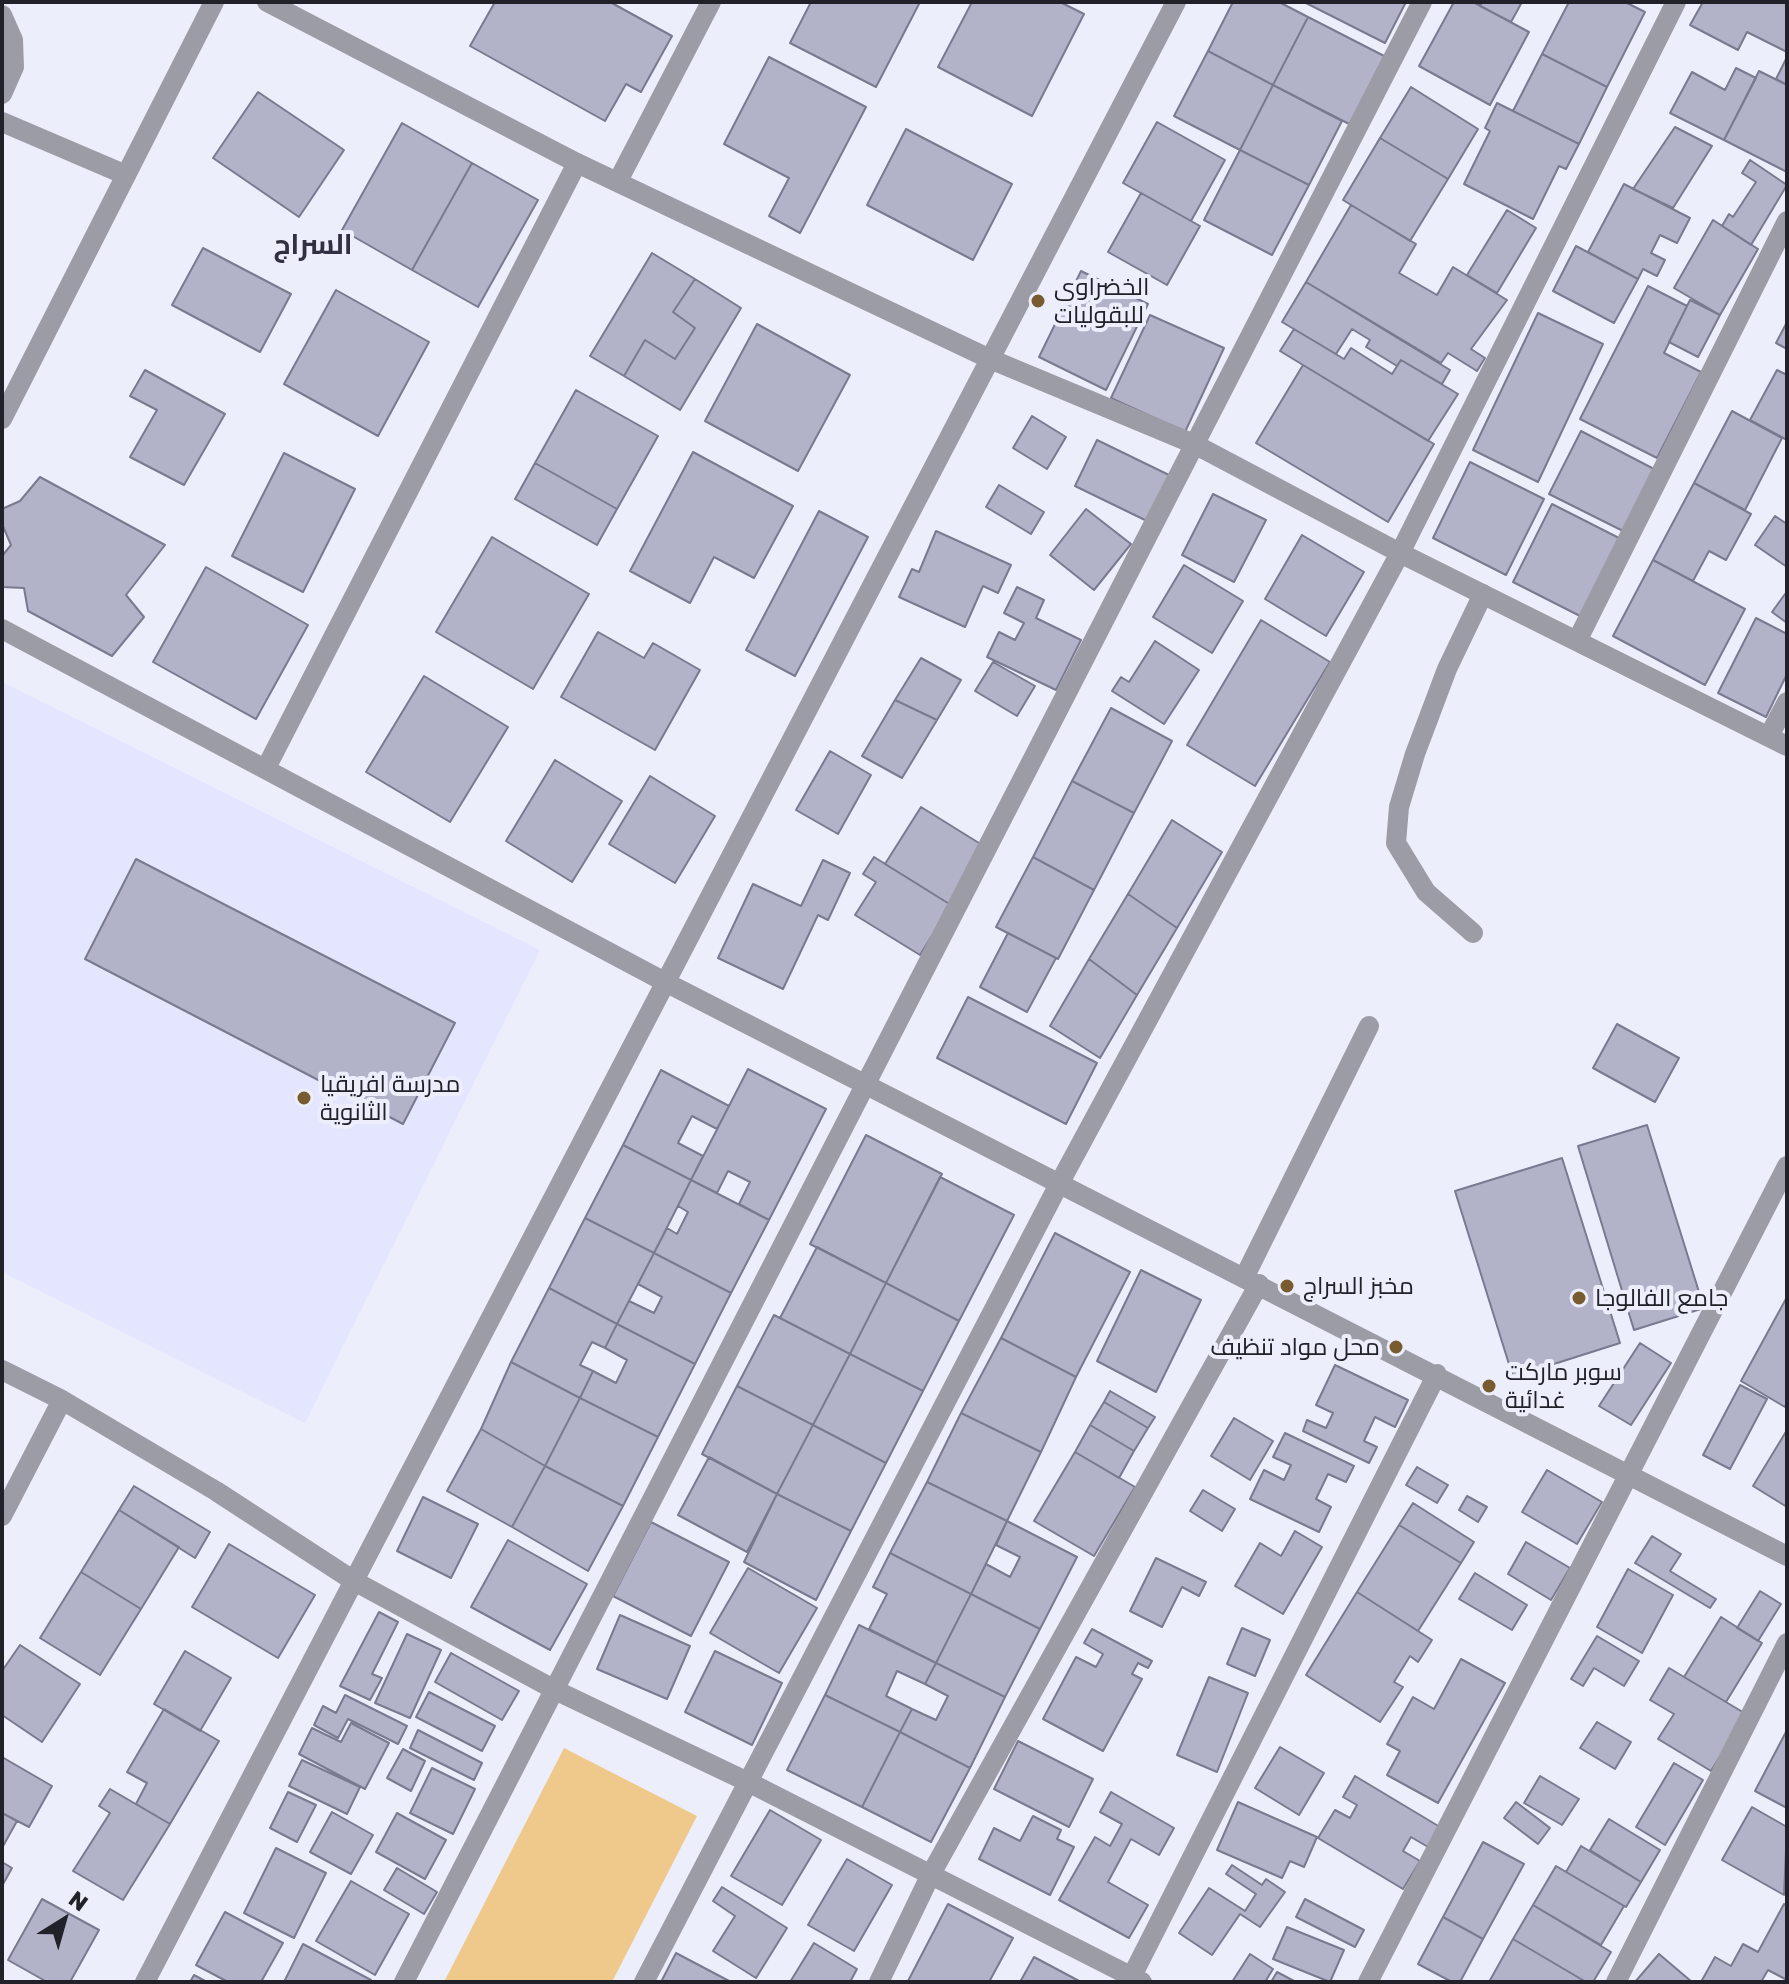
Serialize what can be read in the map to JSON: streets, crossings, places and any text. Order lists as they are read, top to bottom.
{
  "districts": ["السراج"],
  "places": [
    "الخضراوى للبقوليات",
    "مدرسة افريقيا الثانوية",
    "مخبز السراج",
    "جامع الفالوجا",
    "محل مواد تنظيف",
    "سوبر ماركت غدائية"
  ],
  "north": "top right"
}
